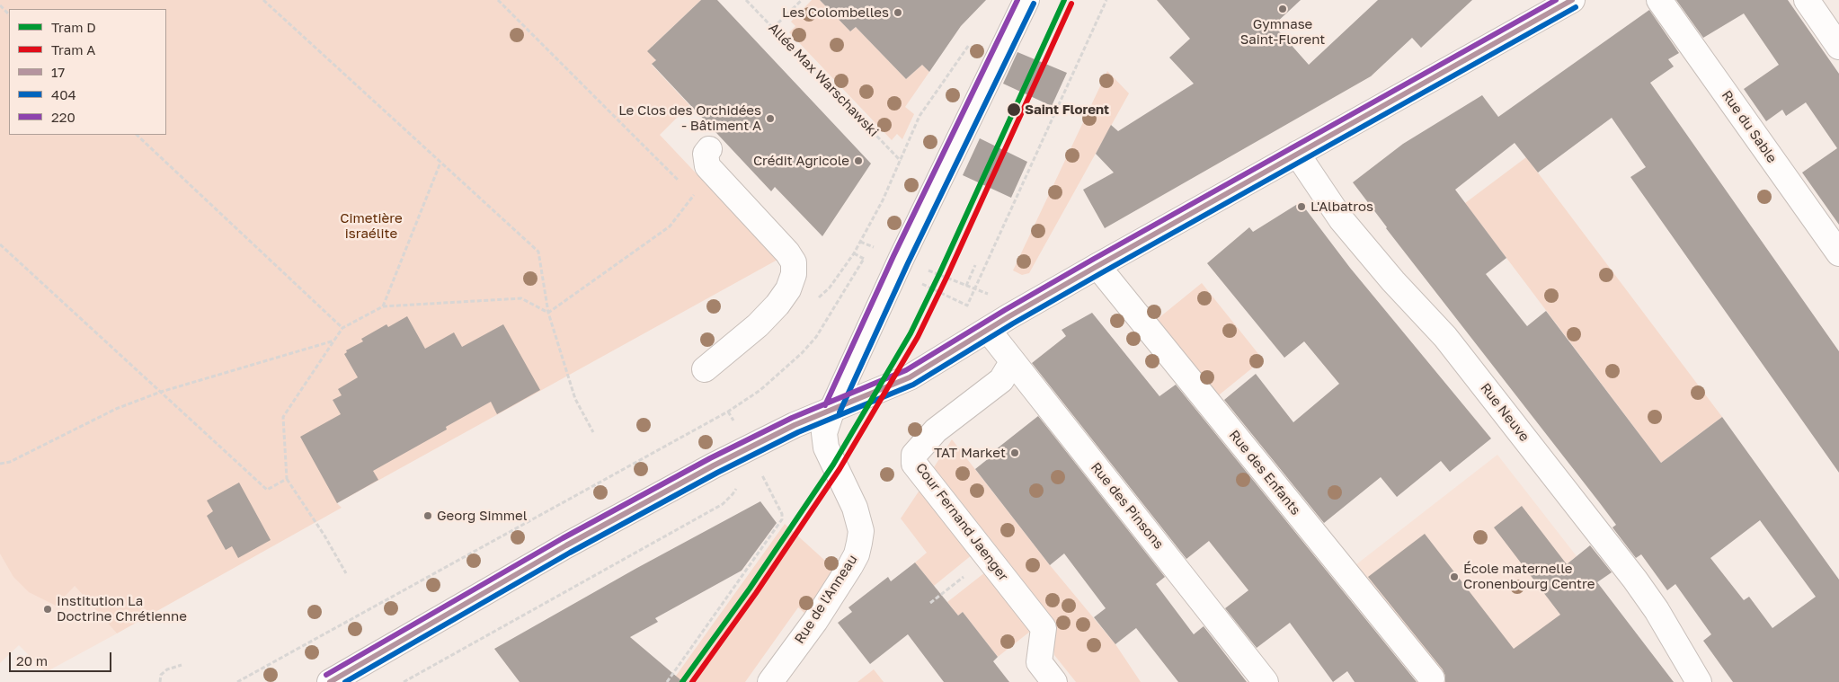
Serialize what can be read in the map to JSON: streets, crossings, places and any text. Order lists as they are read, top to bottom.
{
  "streets": {
    "street": [
      "Rue du Sable",
      "Rue Neuve",
      "Rue des Enfants",
      "Rue des Pinsons",
      "Cour Fernand Jaenger",
      "Rue de l'Anneau"
    ],
    "path": ["Allée Max Warschawski"]
  },
  "crossings": [
    ["Rue des Pinsons", "Cour Fernand Jaenger"]
  ],
  "parks": ["Cimetière israélite"],
  "places": [
    "Gymnase Saint-Florent",
    "Les Colombelles",
    "Saint Florent",
    "Le Clos des Orchidées - Bâtiment A",
    "Crédit Agricole",
    "L'Albatros",
    "TAT Market",
    "Georg Simmel",
    "École maternelle Cronenbourg Centre",
    "Institution La Doctrine Chrétienne"
  ],
  "lines": [
    "tram line D",
    "transit line 17",
    "transit line 220",
    "tram line A",
    "transit line 404"
  ],
  "legend": [
    "Tram D",
    "Tram A",
    "17",
    "404",
    "220"
  ],
  "scale_bar": "20 m"
}
